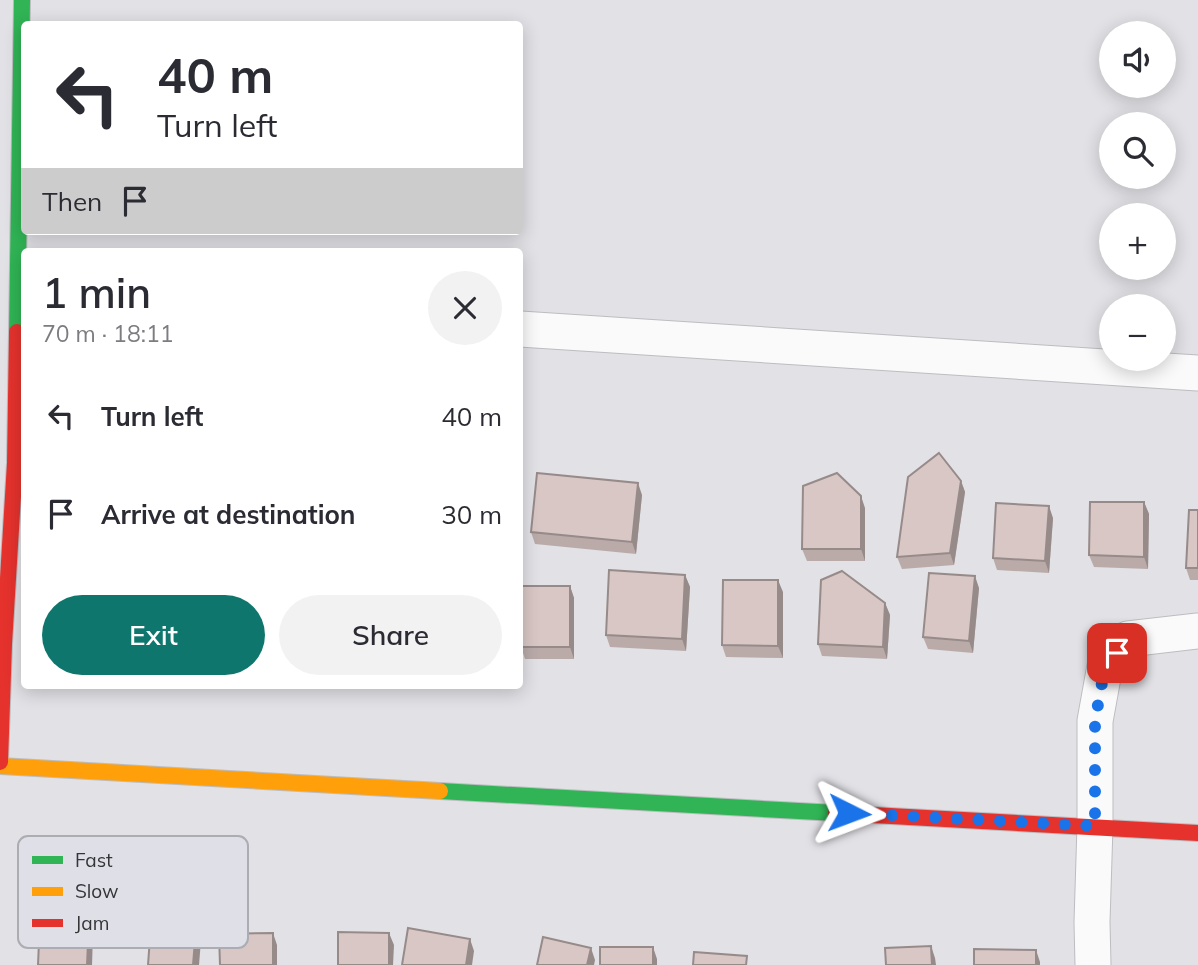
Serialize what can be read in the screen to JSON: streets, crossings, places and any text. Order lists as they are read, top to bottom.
{
  "legend": ["Fast", "Slow", "Jam"],
  "page": {
    "map_buttons": ["+", "−"],
    "turn": ["40 m", "Turn left"],
    "then": "Then",
    "heading": ["1 min", "70 m · 18:11"],
    "list": [
      {
        "name": "Turn left",
        "value": "40 m"
      },
      {
        "name": "Arrive at destination",
        "value": "30 m"
      }
    ],
    "buttons": ["Exit", "Share"]
  }
}
